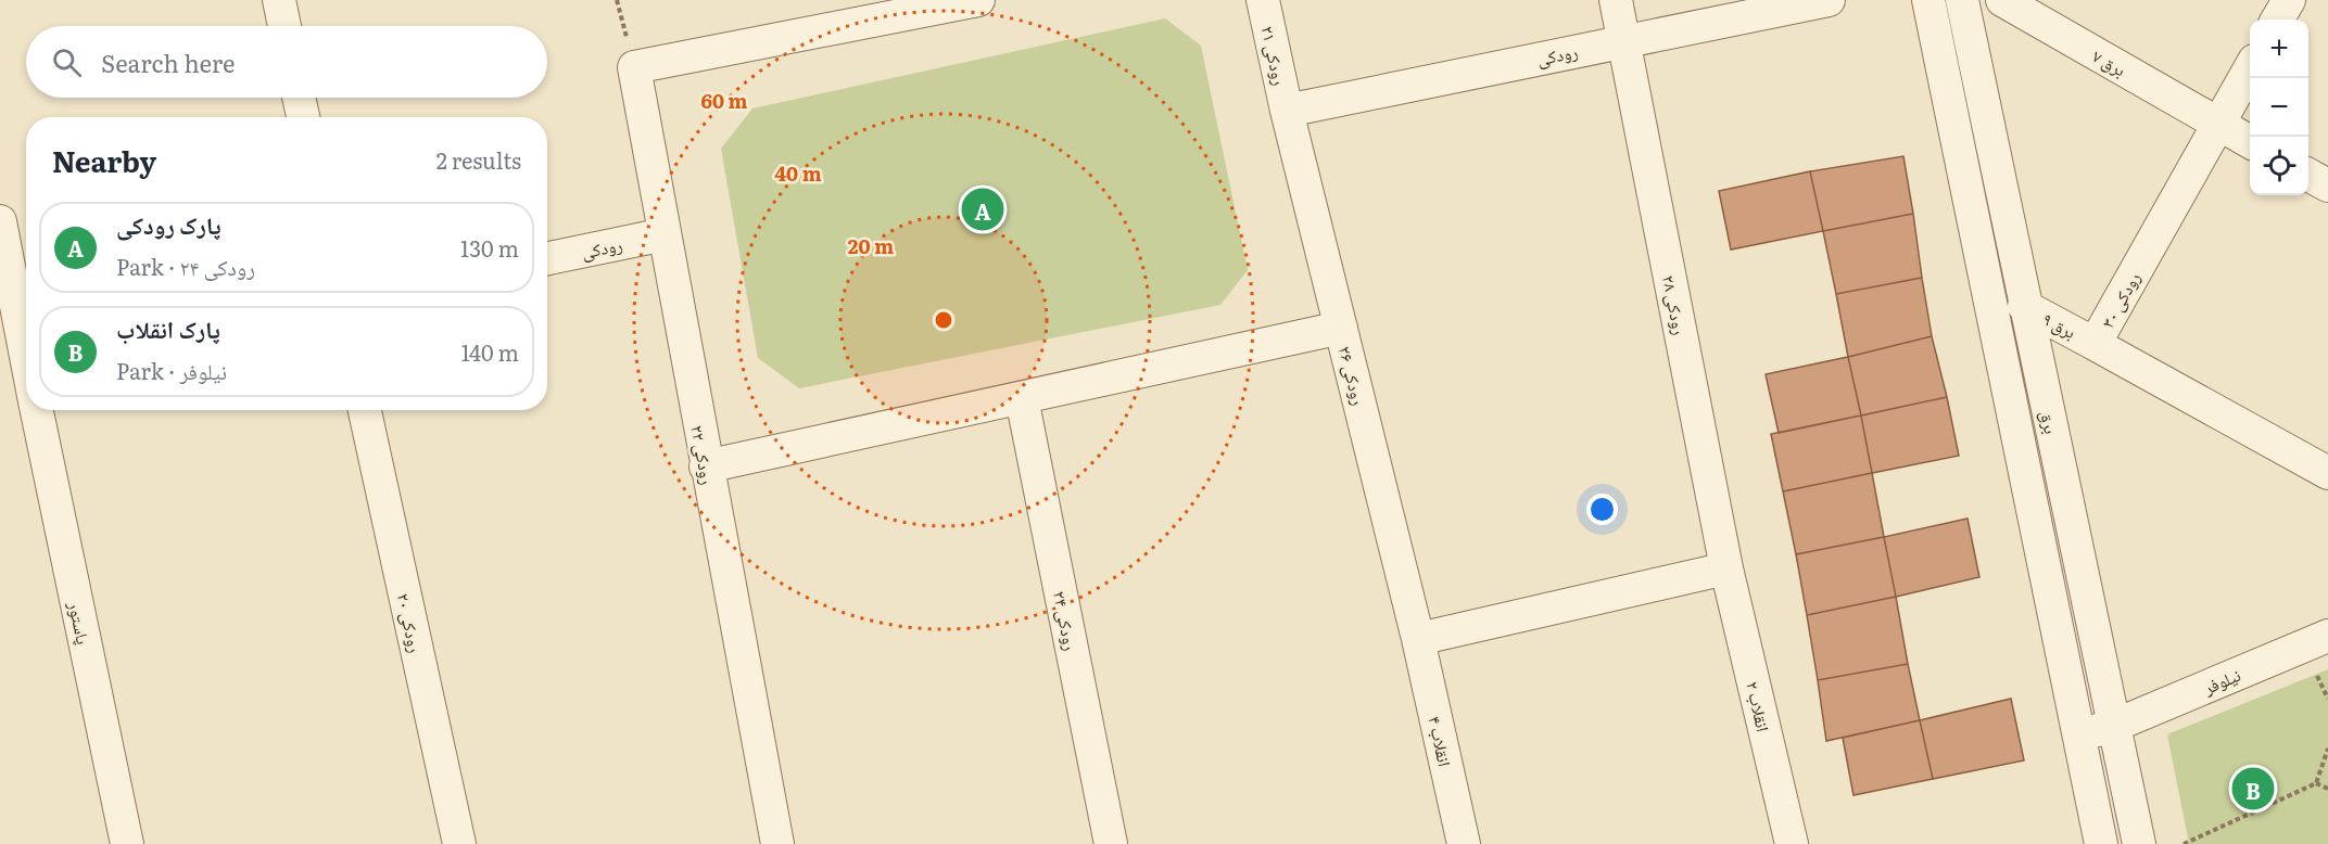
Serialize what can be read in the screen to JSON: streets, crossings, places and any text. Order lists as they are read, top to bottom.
{
  "streets": {
    "street": [
      "رودکی",
      "رودکی ۲۱",
      "برق ۷",
      "رودکی ۳۰",
      "رودکی ۲۸",
      "برق ۹",
      "رودکی ۲۶",
      "برق",
      "رودکی ۲۲",
      "رودکی ۲۴",
      "پاستور",
      "رودکی ۲۰",
      "نیلوفر",
      "انقلاب ۲",
      "انقلاب ۴"
    ]
  },
  "crossings": [
    ["رودکی", "رودکی ۲۱"],
    ["رودکی", "رودکی ۲۸"],
    ["رودکی", "رودکی ۲۶"],
    ["رودکی", "رودکی ۲۲"],
    ["رودکی ۲۱", "رودکی ۲۶"],
    ["برق ۷", "رودکی ۳۰"],
    ["رودکی ۳۰", "برق ۹"],
    ["رودکی ۲۸", "انقلاب ۲"],
    ["برق ۹", "برق"],
    ["رودکی ۲۶", "انقلاب ۴"],
    ["برق", "نیلوفر"]
  ],
  "page": {
    "map_buttons": ["+", "−"],
    "search": "Search here",
    "heading": ["Nearby", "2 results"],
    "pins": ["A", "B"],
    "list": [
      {
        "mark": "A",
        "name": "پارک رودکی",
        "note": "Park · رودکی ۲۴",
        "value": "130 m"
      },
      {
        "mark": "B",
        "name": "پارک انقلاب",
        "note": "Park · نیلوفر",
        "value": "140 m"
      }
    ]
  },
  "rings": ["60 m", "40 m", "20 m"]
}
